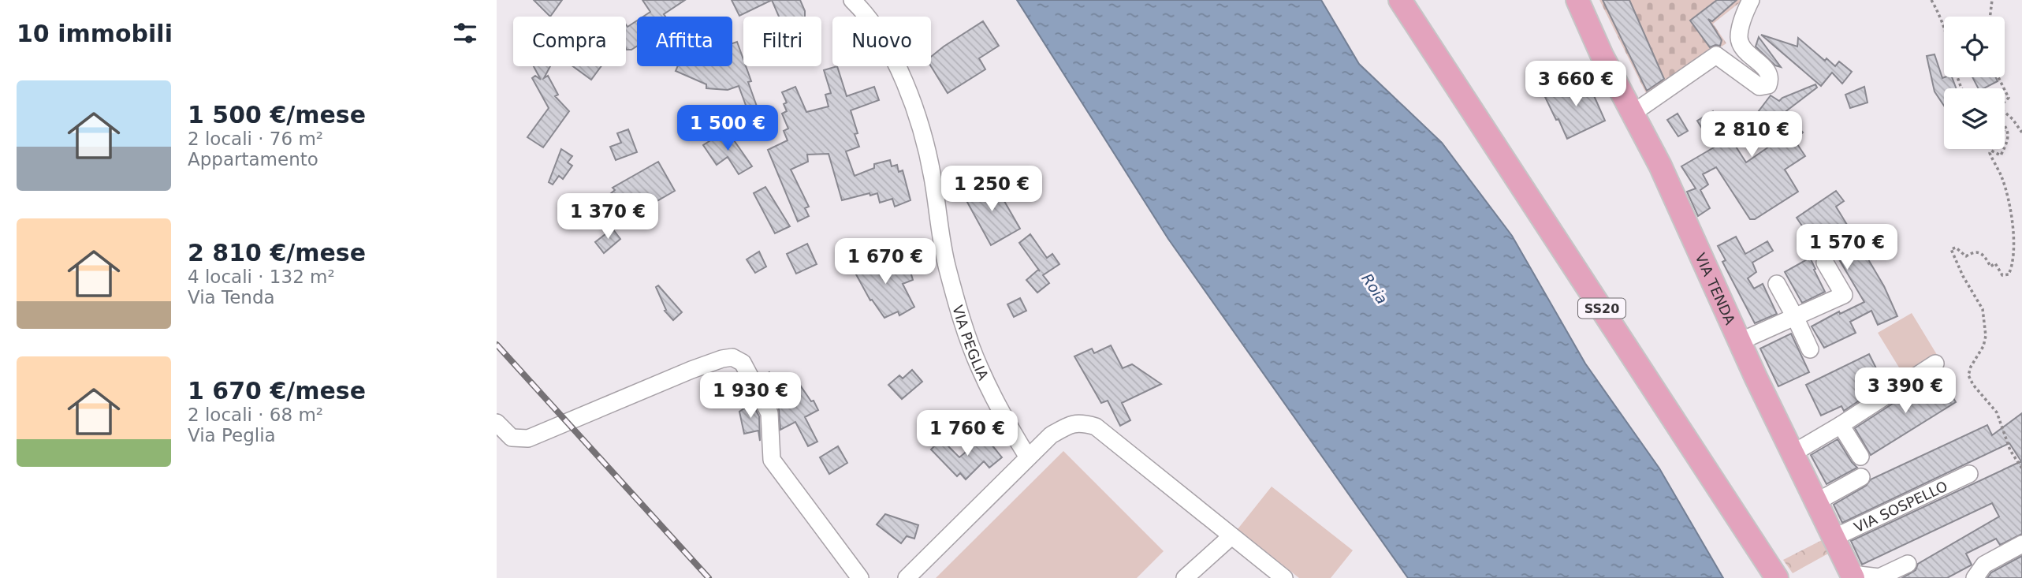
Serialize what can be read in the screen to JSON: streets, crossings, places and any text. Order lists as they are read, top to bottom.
{
  "streets": {
    "main road": ["VIA TENDA", "SS20"],
    "street": ["VIA PEGLIA", "VIA SOSPELLO"]
  },
  "crossings": [
    ["VIA TENDA", "VIA SOSPELLO"]
  ],
  "water": ["Roia"],
  "page": {
    "heading": "10 immobili",
    "chip": [
      "Compra",
      "Affitta",
      "Filtri",
      "Nuovo"
    ],
    "price": [
      "3 660 €",
      "1 500 €",
      "2 810 €",
      "1 250 €",
      "1 370 €",
      "1 570 €",
      "1 670 €",
      "3 390 €",
      "1 930 €",
      "1 760 €"
    ],
    "list": [
      {
        "name": "1 500 €/mese",
        "note": "2 locali · 76 m² · Appartamento"
      },
      {
        "name": "2 810 €/mese",
        "note": "4 locali · 132 m² · Via Tenda"
      },
      {
        "name": "1 670 €/mese",
        "note": "2 locali · 68 m² · Via Peglia"
      }
    ]
  }
}
